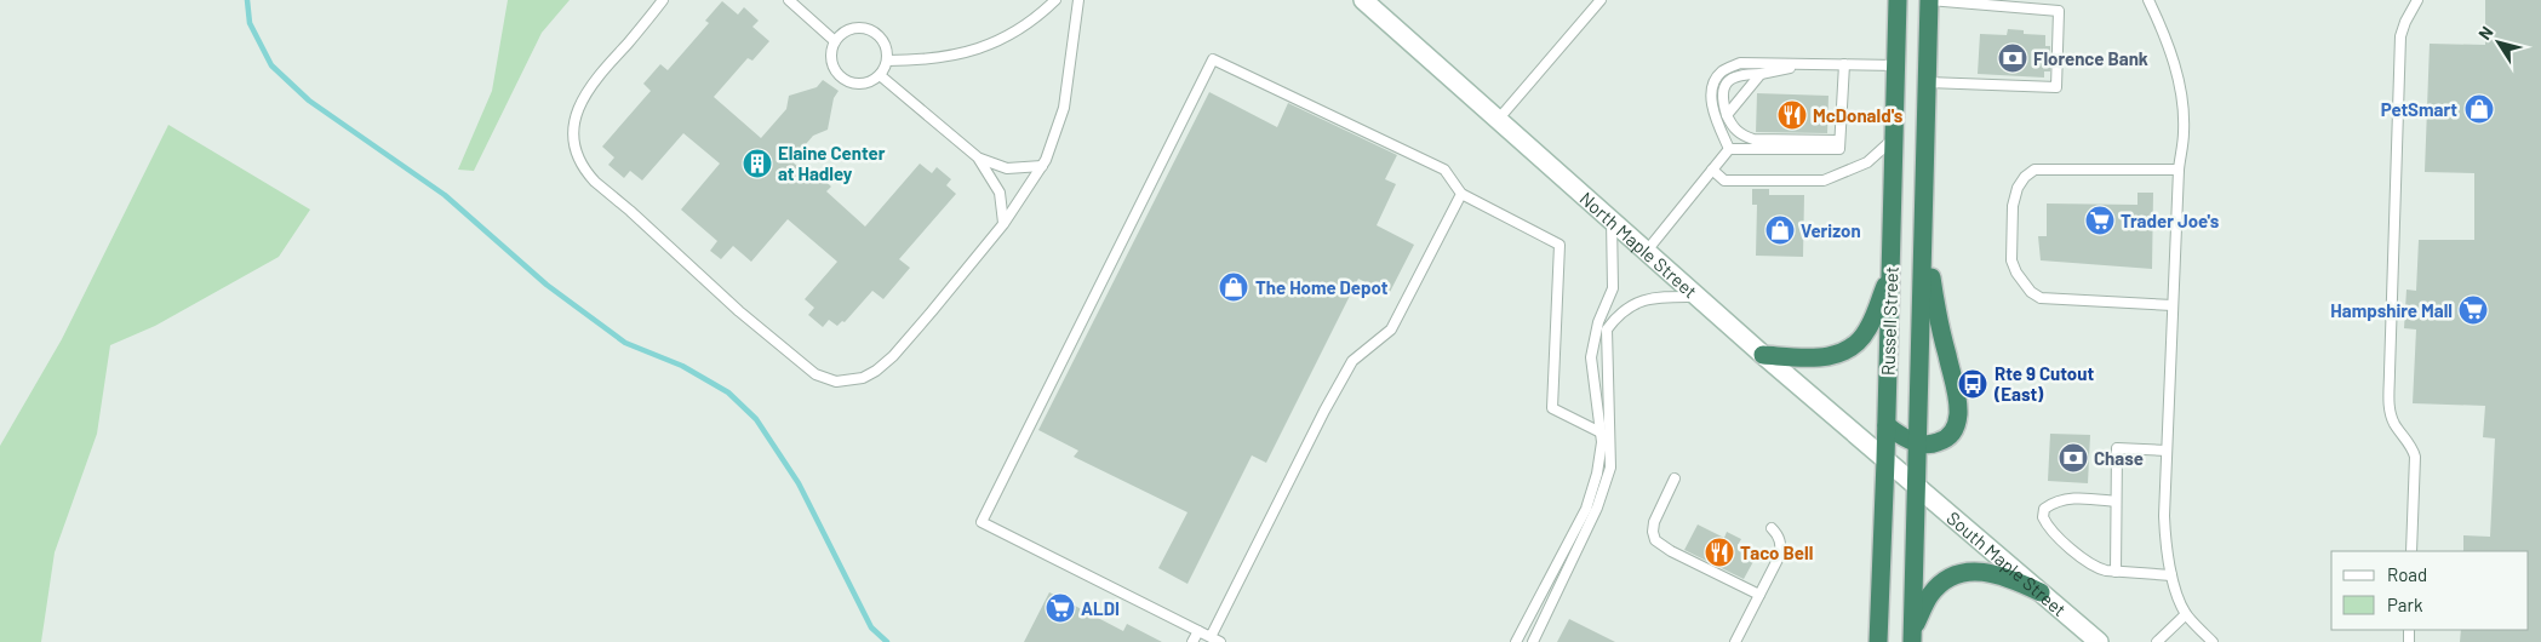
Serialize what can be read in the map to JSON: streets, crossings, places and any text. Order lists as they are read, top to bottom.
{
  "streets": {
    "highway": ["Russell Street"],
    "main road": ["North Maple Street", "South Maple Street"]
  },
  "crossings": [
    ["North Maple Street", "Russell Street"],
    ["North Maple Street", "South Maple Street"],
    ["Russell Street", "South Maple Street"]
  ],
  "places": {
    "bank": ["Florence Bank", "Chase"],
    "shop": ["PetSmart", "Verizon", "The Home Depot"],
    "restaurant": ["McDonald's", "Taco Bell"],
    "building": ["Elaine Center at Hadley"],
    "supermarket": ["Trader Joe's", "Hampshire Mall", "ALDI"],
    "bus stop": ["Rte 9 Cutout (East)"]
  },
  "legend": ["Road", "Park"],
  "north": "top left"
}
